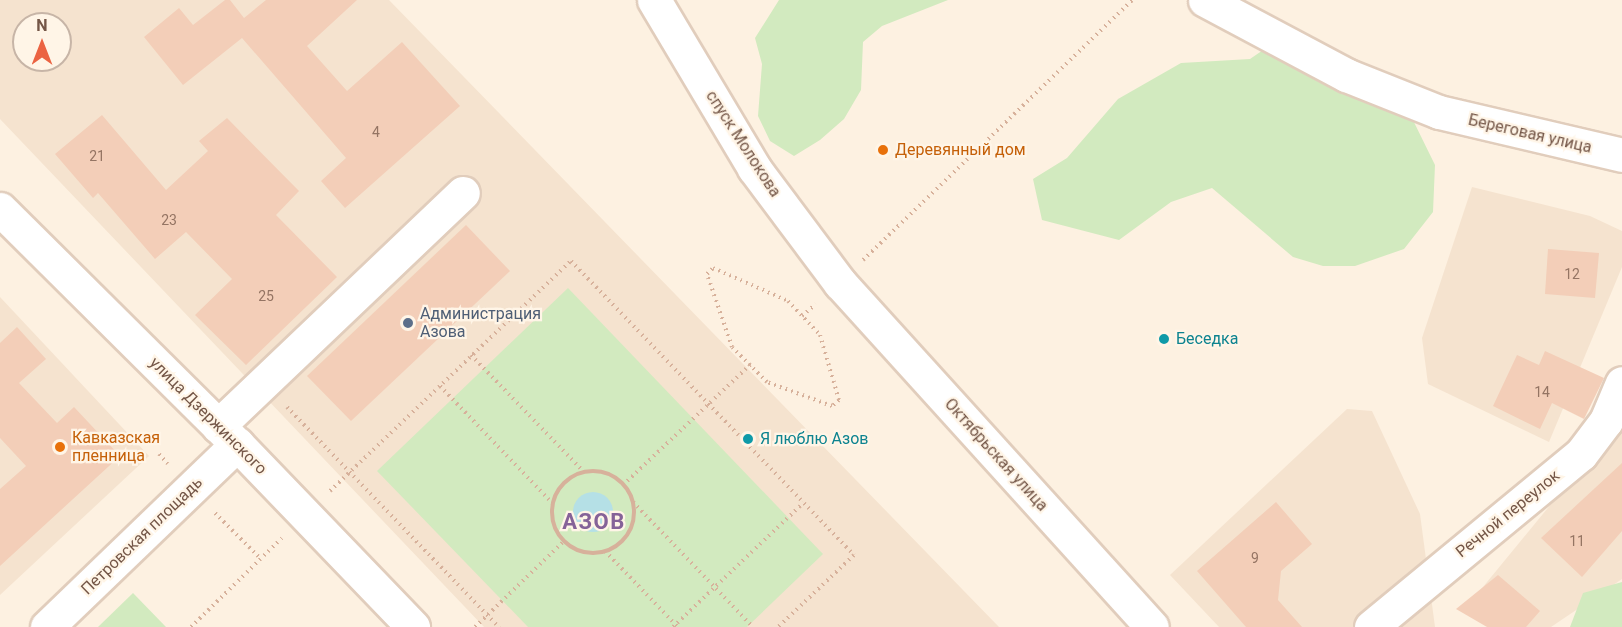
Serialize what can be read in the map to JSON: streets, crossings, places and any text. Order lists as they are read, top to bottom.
{
  "streets": {
    "street": [
      "Береговая улица",
      "спуск Молокова",
      "улица Дзержинского",
      "Октябрьская улица",
      "Речной переулок",
      "Петровская площадь"
    ]
  },
  "crossings": [
    ["спуск Молокова", "Октябрьская улица"],
    ["улица Дзержинского", "Петровская площадь"]
  ],
  "districts": ["АЗОВ"],
  "places": [
    "Деревянный дом",
    "Администрация Азова",
    "Беседка",
    "Я люблю Азов",
    "Кавказская пленница"
  ],
  "house_numbers": [
    "4",
    "21",
    "23",
    "12",
    "25",
    "14",
    "11",
    "9"
  ],
  "north": "top"
}
